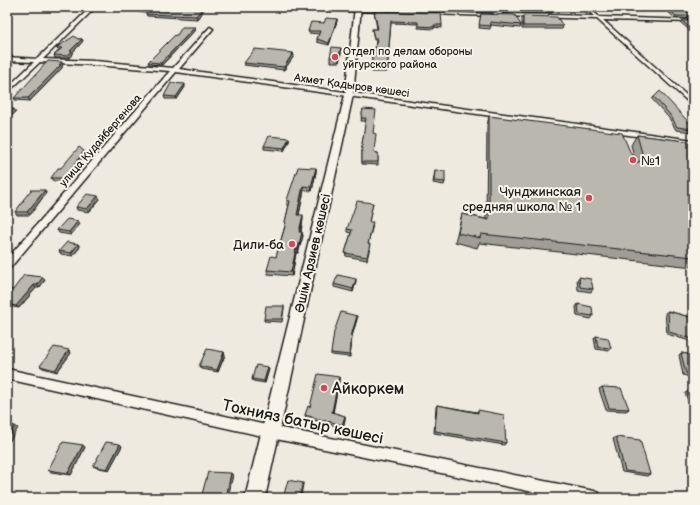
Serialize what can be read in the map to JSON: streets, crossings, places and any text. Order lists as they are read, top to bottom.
{
  "streets": {
    "street": [
      "Ахмет Қадыров көшесі",
      "улица Кудайбергенова",
      "Әшім Арзиев көшесі",
      "Тохнияз батыр көшесі"
    ]
  },
  "crossings": [
    ["Ахмет Қадыров көшесі", "улица Кудайбергенова"],
    ["Ахмет Қадыров көшесі", "Әшім Арзиев көшесі"],
    ["Әшім Арзиев көшесі", "Тохнияз батыр көшесі"]
  ],
  "places": [
    "Отдел по делам обороны уйгурского района",
    "№1",
    "Чунджинская средняя школа № 1",
    "Дили-ба",
    "Айкоркем"
  ]
}
